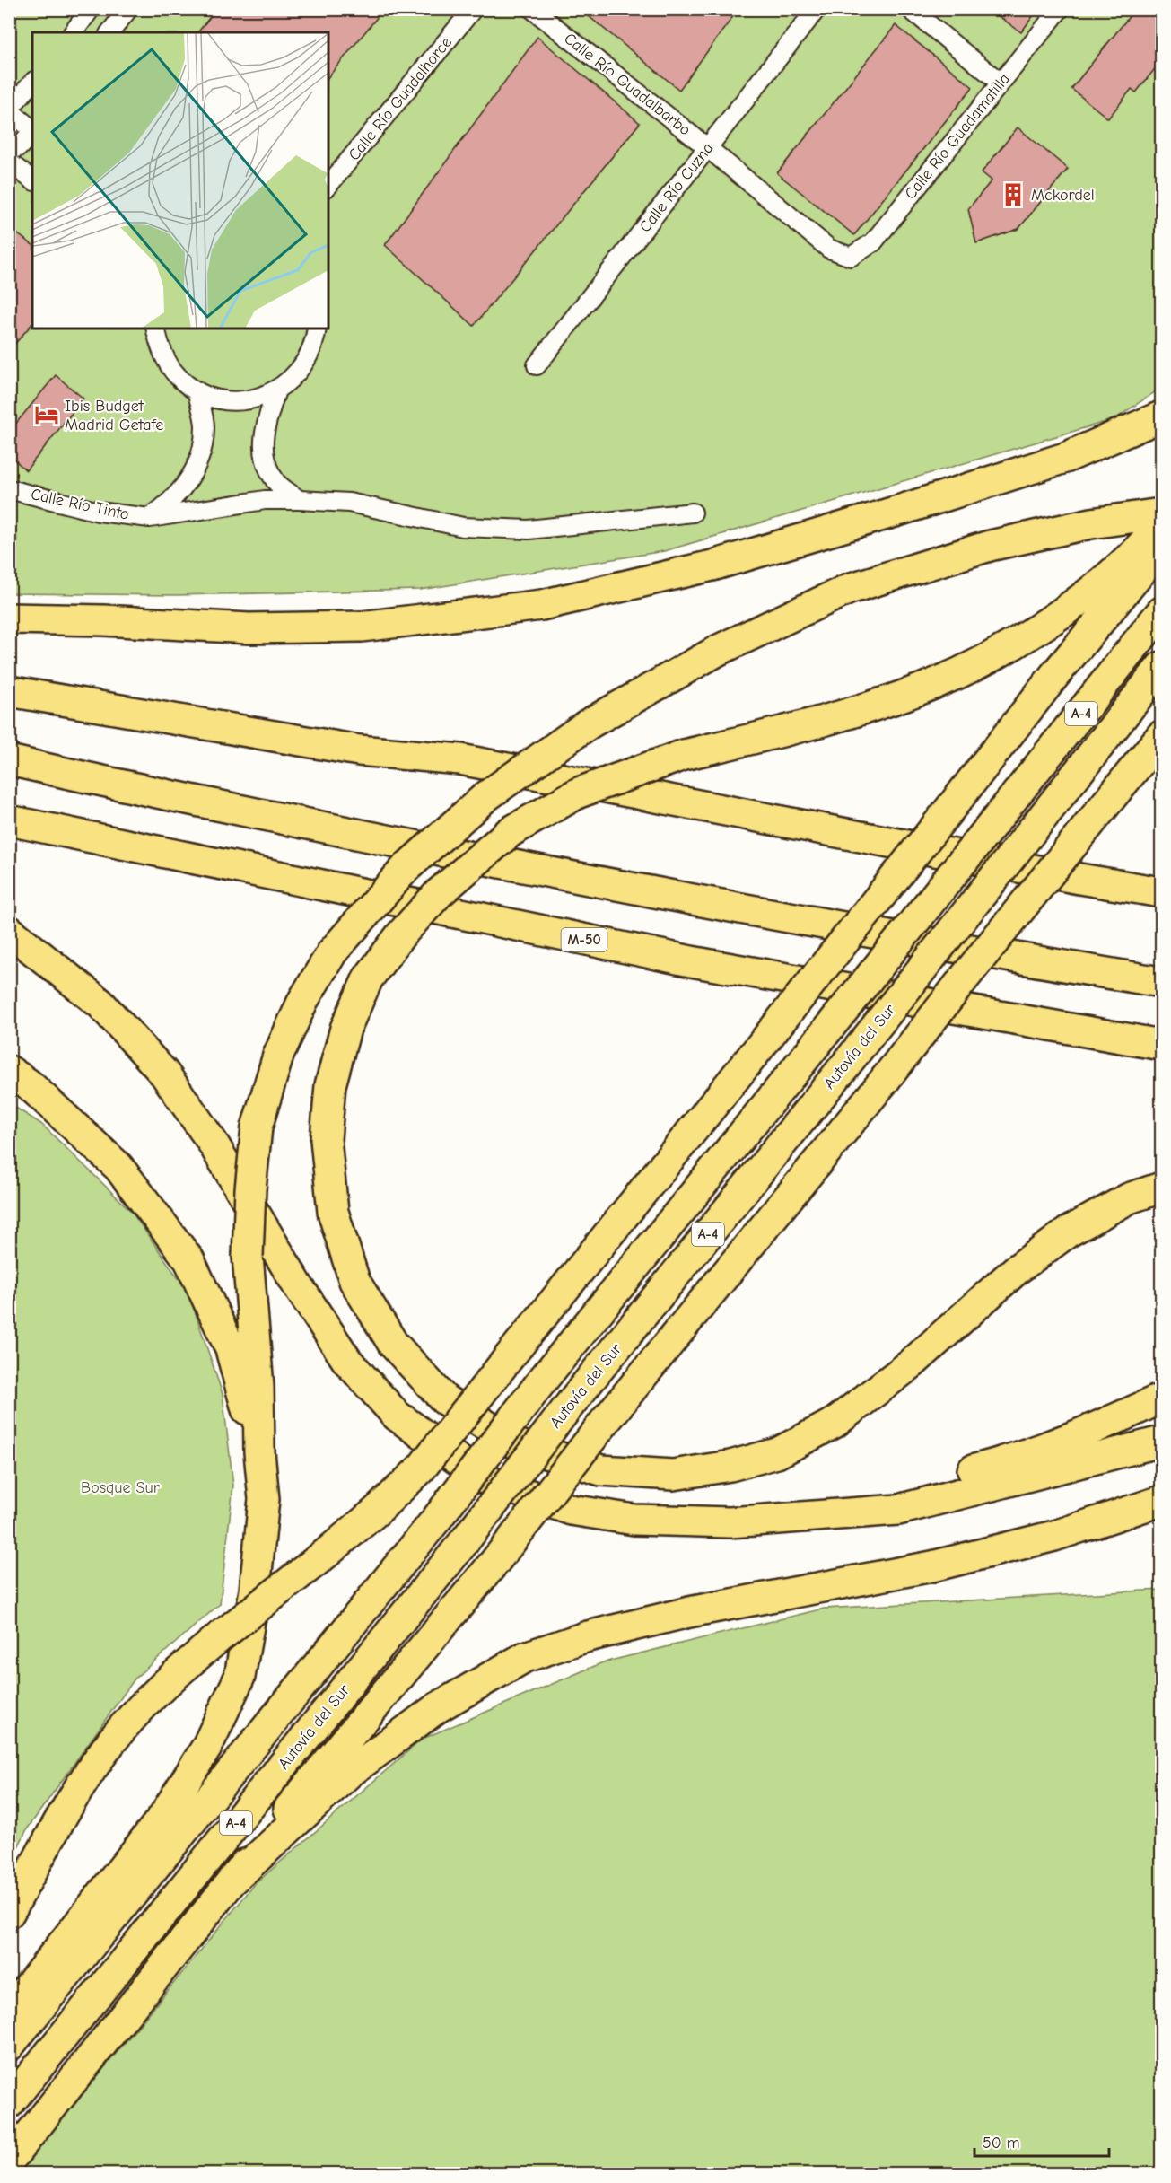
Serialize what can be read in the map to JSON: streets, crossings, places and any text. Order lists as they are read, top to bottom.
{
  "streets": {
    "highway": ["A-4", "M-50", "Autovía del Sur"],
    "street": [
      "Calle Río Guadalbarbo",
      "Calle Río Guadalhorce",
      "Calle Río Guadamatilla",
      "Calle Río Cuzna",
      "Calle Río Tinto"
    ]
  },
  "crossings": [
    ["Calle Río Guadalbarbo", "Calle Río Guadamatilla"],
    ["Calle Río Guadalbarbo", "Calle Río Cuzna"]
  ],
  "parks": ["Bosque Sur"],
  "places": {
    "building": ["Mckordel"],
    "hotel": ["Ibis Budget Madrid Getafe"]
  },
  "scale_bar": "50 m"
}
